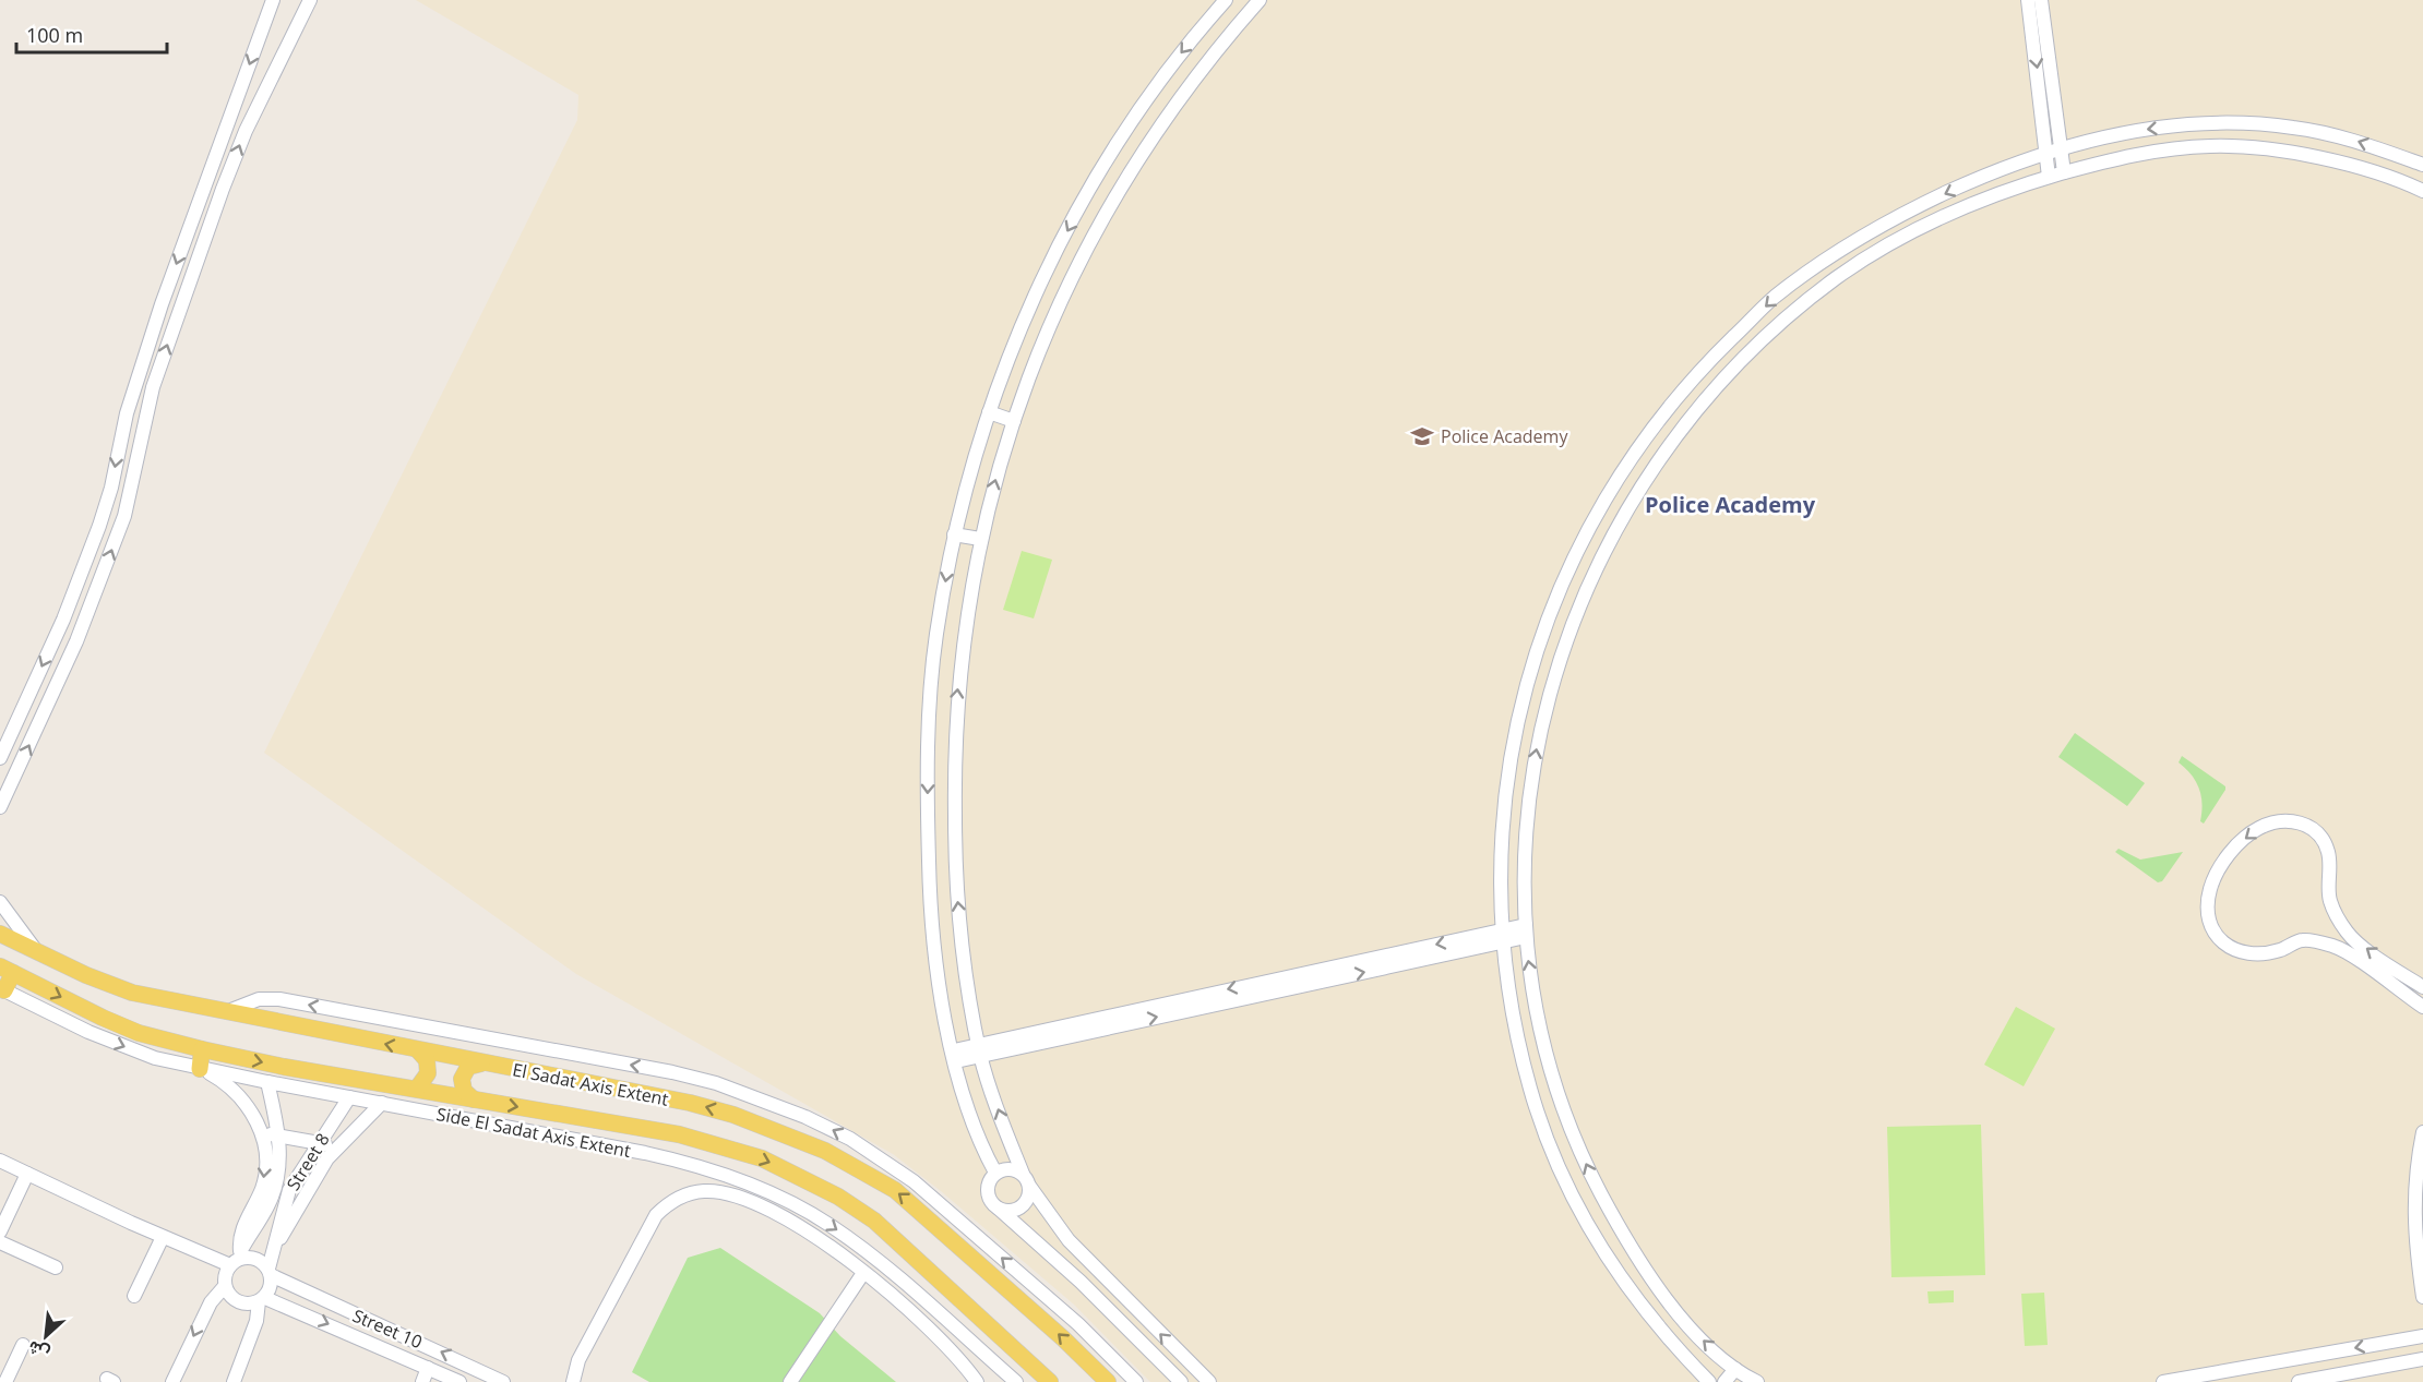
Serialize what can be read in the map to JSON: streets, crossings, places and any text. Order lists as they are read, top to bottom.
{
  "streets": {
    "main road": ["El Sadat Axis Extent"],
    "street": ["Side El Sadat Axis Extent", "Street 8", "Street 10"]
  },
  "crossings": [
    ["Side El Sadat Axis Extent", "Street 8"],
    ["Street 8", "Street 10"]
  ],
  "districts": ["Police Academy"],
  "places": {
    "school or university": ["Police Academy"]
  },
  "scale_bar": "100 m",
  "north": "bottom left"
}
